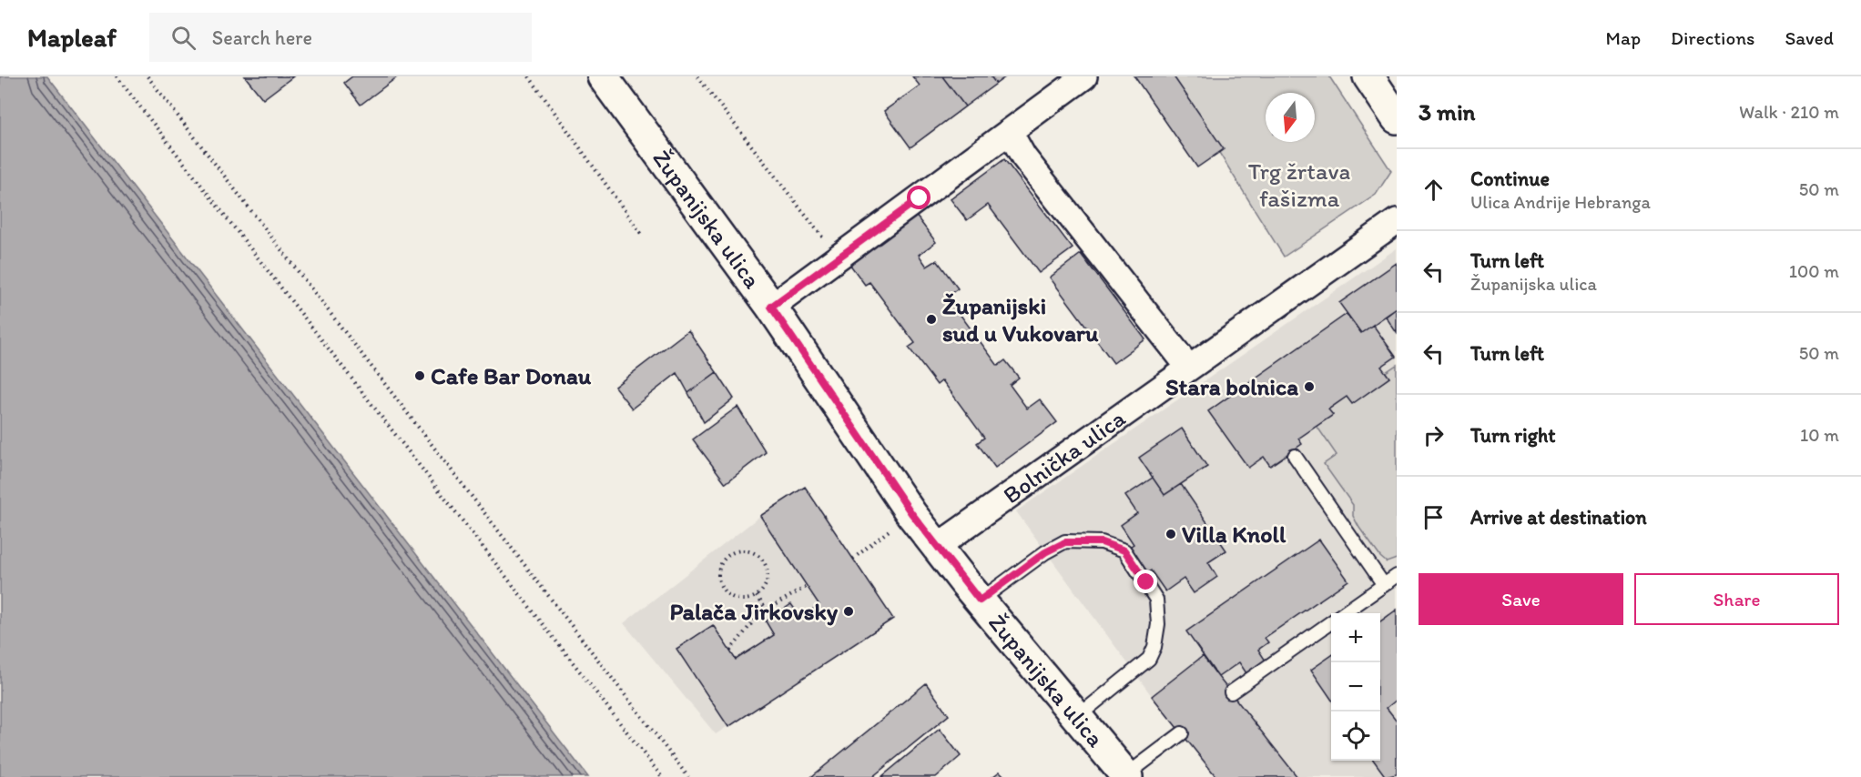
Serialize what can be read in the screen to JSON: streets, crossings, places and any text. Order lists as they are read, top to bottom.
{
  "streets": {
    "main road": ["Županijska ulica"],
    "street": ["Bolnička ulica"]
  },
  "crossings": [
    ["Županijska ulica", "Bolnička ulica"]
  ],
  "parks": ["Trg žrtava fašizma"],
  "places": [
    "Županijski sud u Vukovaru",
    "Cafe Bar Donau",
    "Stara bolnica",
    "Villa Knoll",
    "Palača Jirkovsky"
  ],
  "north": "bottom",
  "page": {
    "header": "Mapleaf",
    "search": "Search here",
    "nav": ["Map", "Directions", "Saved"],
    "heading": ["3 min", "Walk · 210 m"],
    "list": [
      ["Continue", "Ulica Andrije Hebranga", "50 m"],
      ["Turn left", "Županijska ulica", "100 m"],
      ["Turn left", "50 m"],
      ["Turn right", "10 m"],
      "Arrive at destination"
    ],
    "buttons": ["Save", "Share"],
    "map_buttons": ["+", "−"]
  }
}
